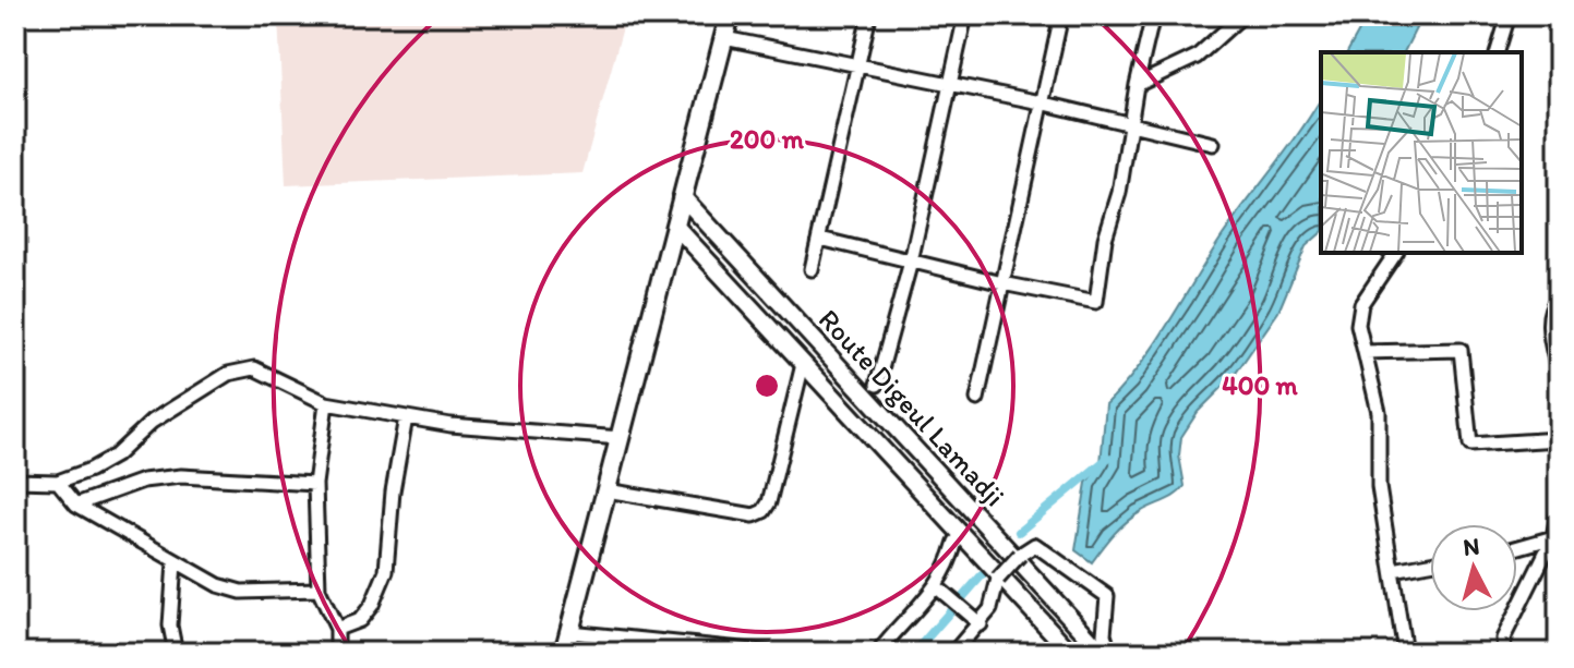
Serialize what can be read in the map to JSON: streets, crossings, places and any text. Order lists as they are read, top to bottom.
{
  "streets": {
    "main road": ["Route Digeul Lamadji"]
  },
  "north": "top",
  "rings": ["200 m", "400 m"]
}
